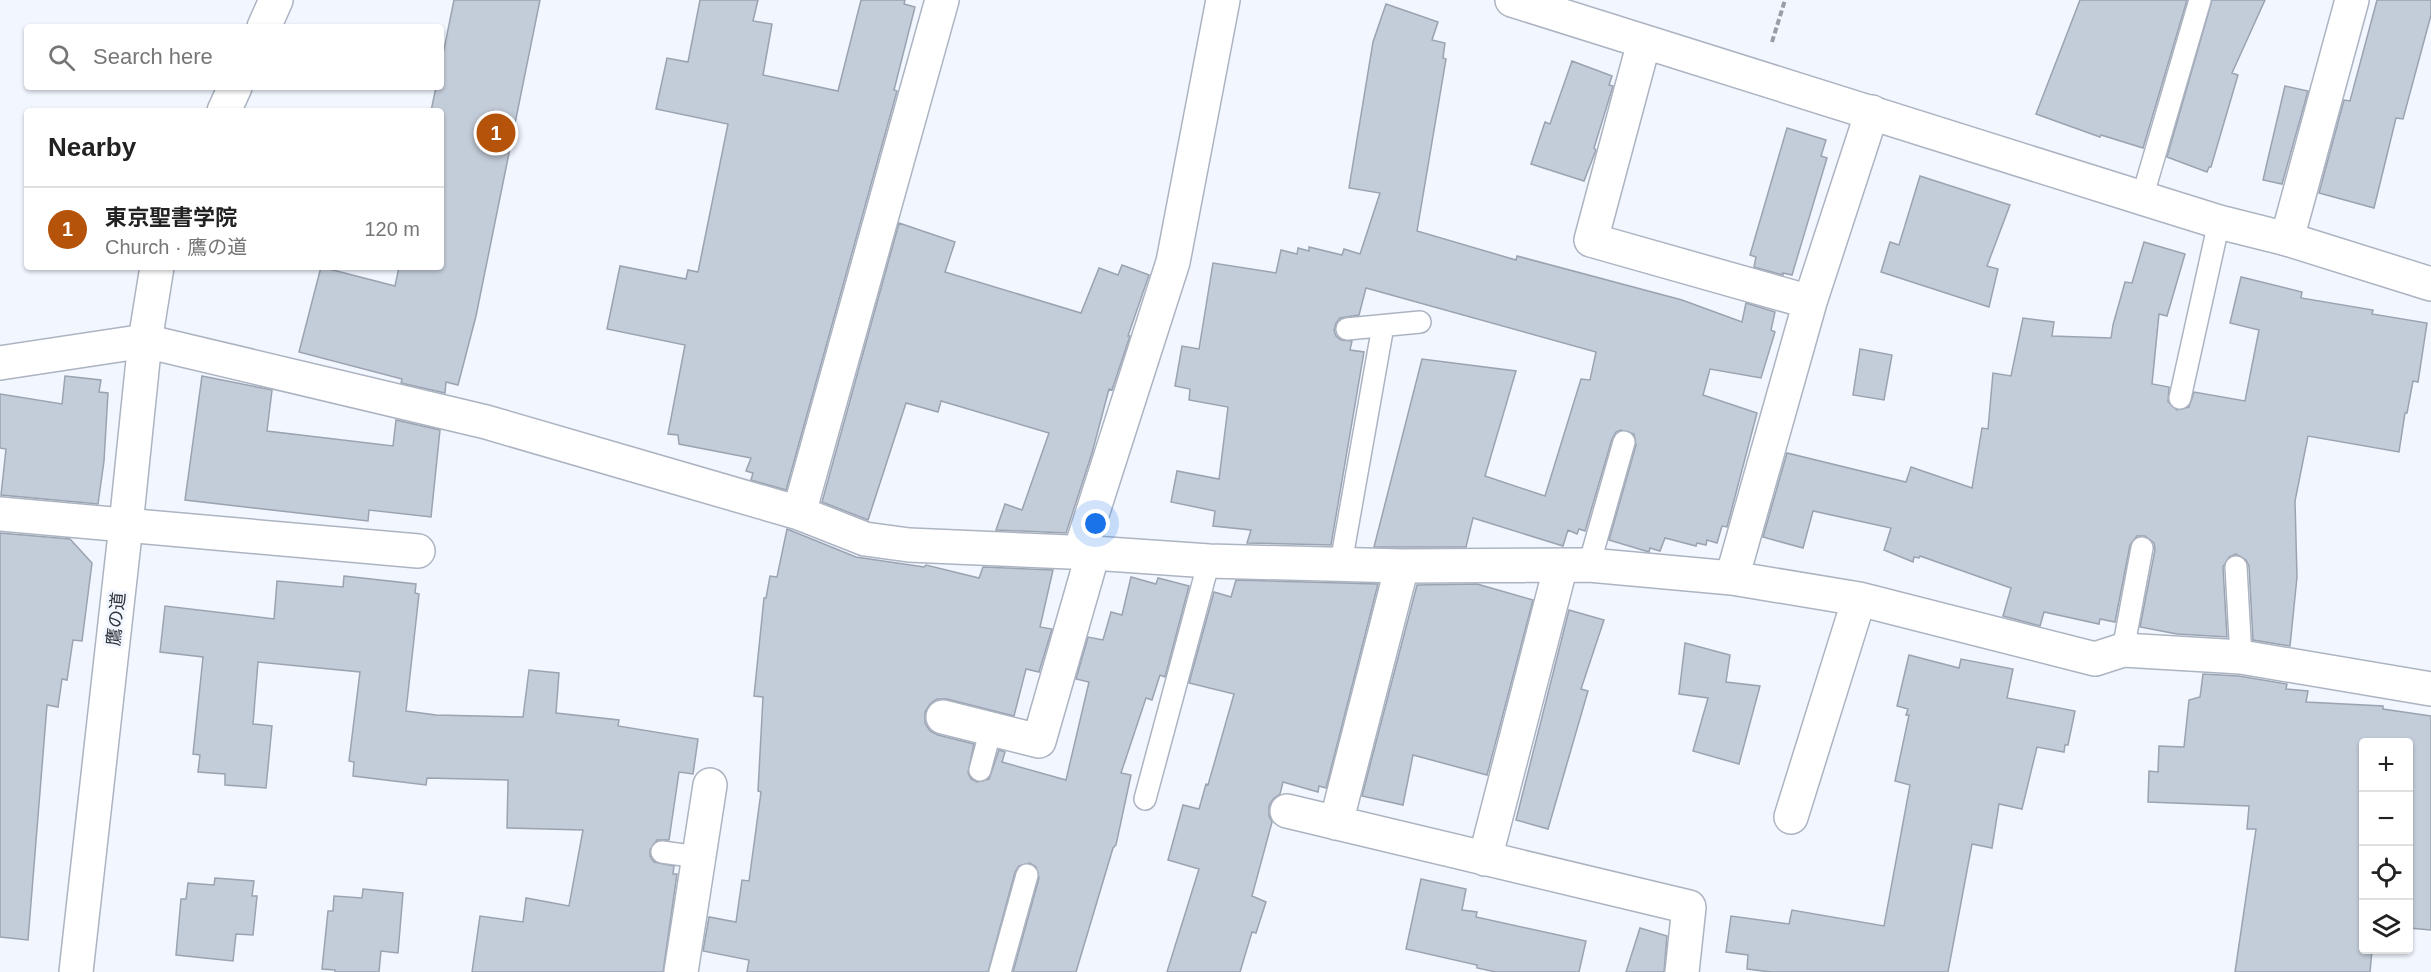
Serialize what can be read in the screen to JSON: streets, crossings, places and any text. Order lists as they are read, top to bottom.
{
  "streets": {
    "street": ["鷹の道"]
  },
  "page": {
    "search": "Search here",
    "heading": "Nearby",
    "pins": "1",
    "list": [
      {
        "mark": "1",
        "name": "東京聖書学院",
        "note": "Church · 鷹の道",
        "value": "120 m"
      }
    ],
    "map_buttons": ["+", "−"]
  }
}
